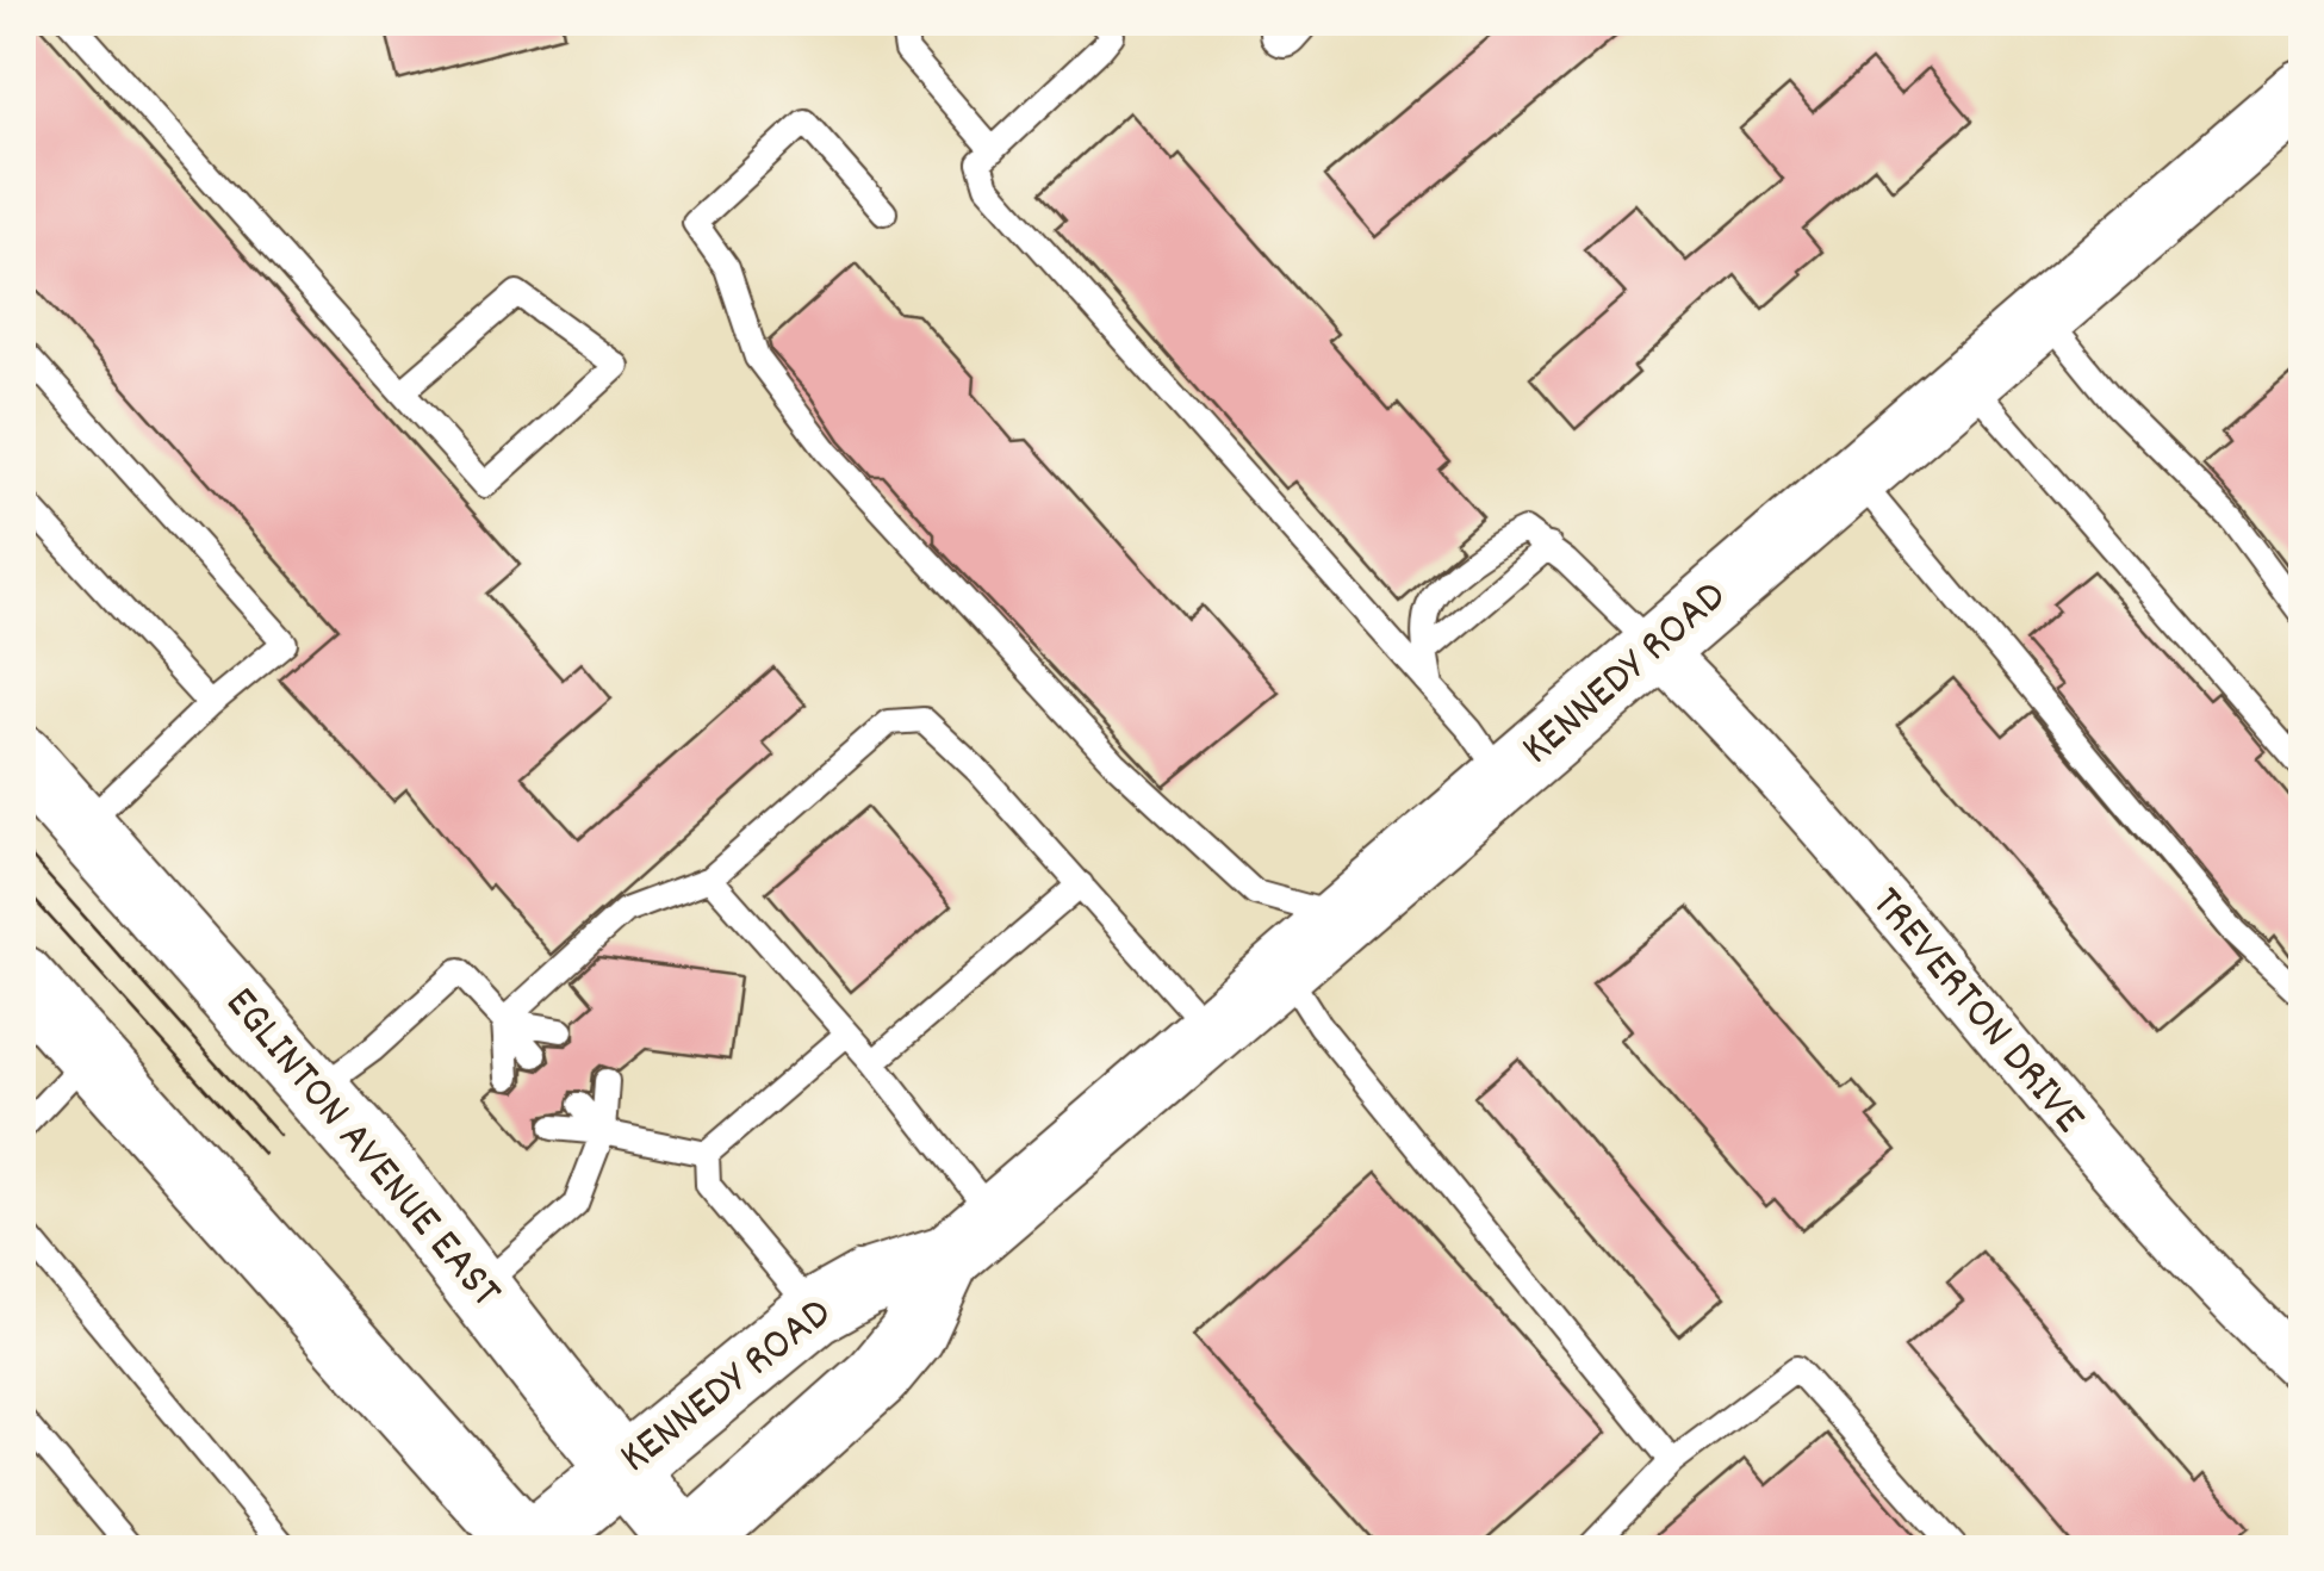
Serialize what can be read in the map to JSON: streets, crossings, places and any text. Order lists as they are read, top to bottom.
{
  "streets": {
    "main road": ["KENNEDY ROAD", "EGLINTON AVENUE EAST"],
    "street": ["TREVERTON DRIVE"]
  },
  "crossings": [
    ["KENNEDY ROAD", "TREVERTON DRIVE"],
    ["KENNEDY ROAD", "EGLINTON AVENUE EAST"]
  ]
}
